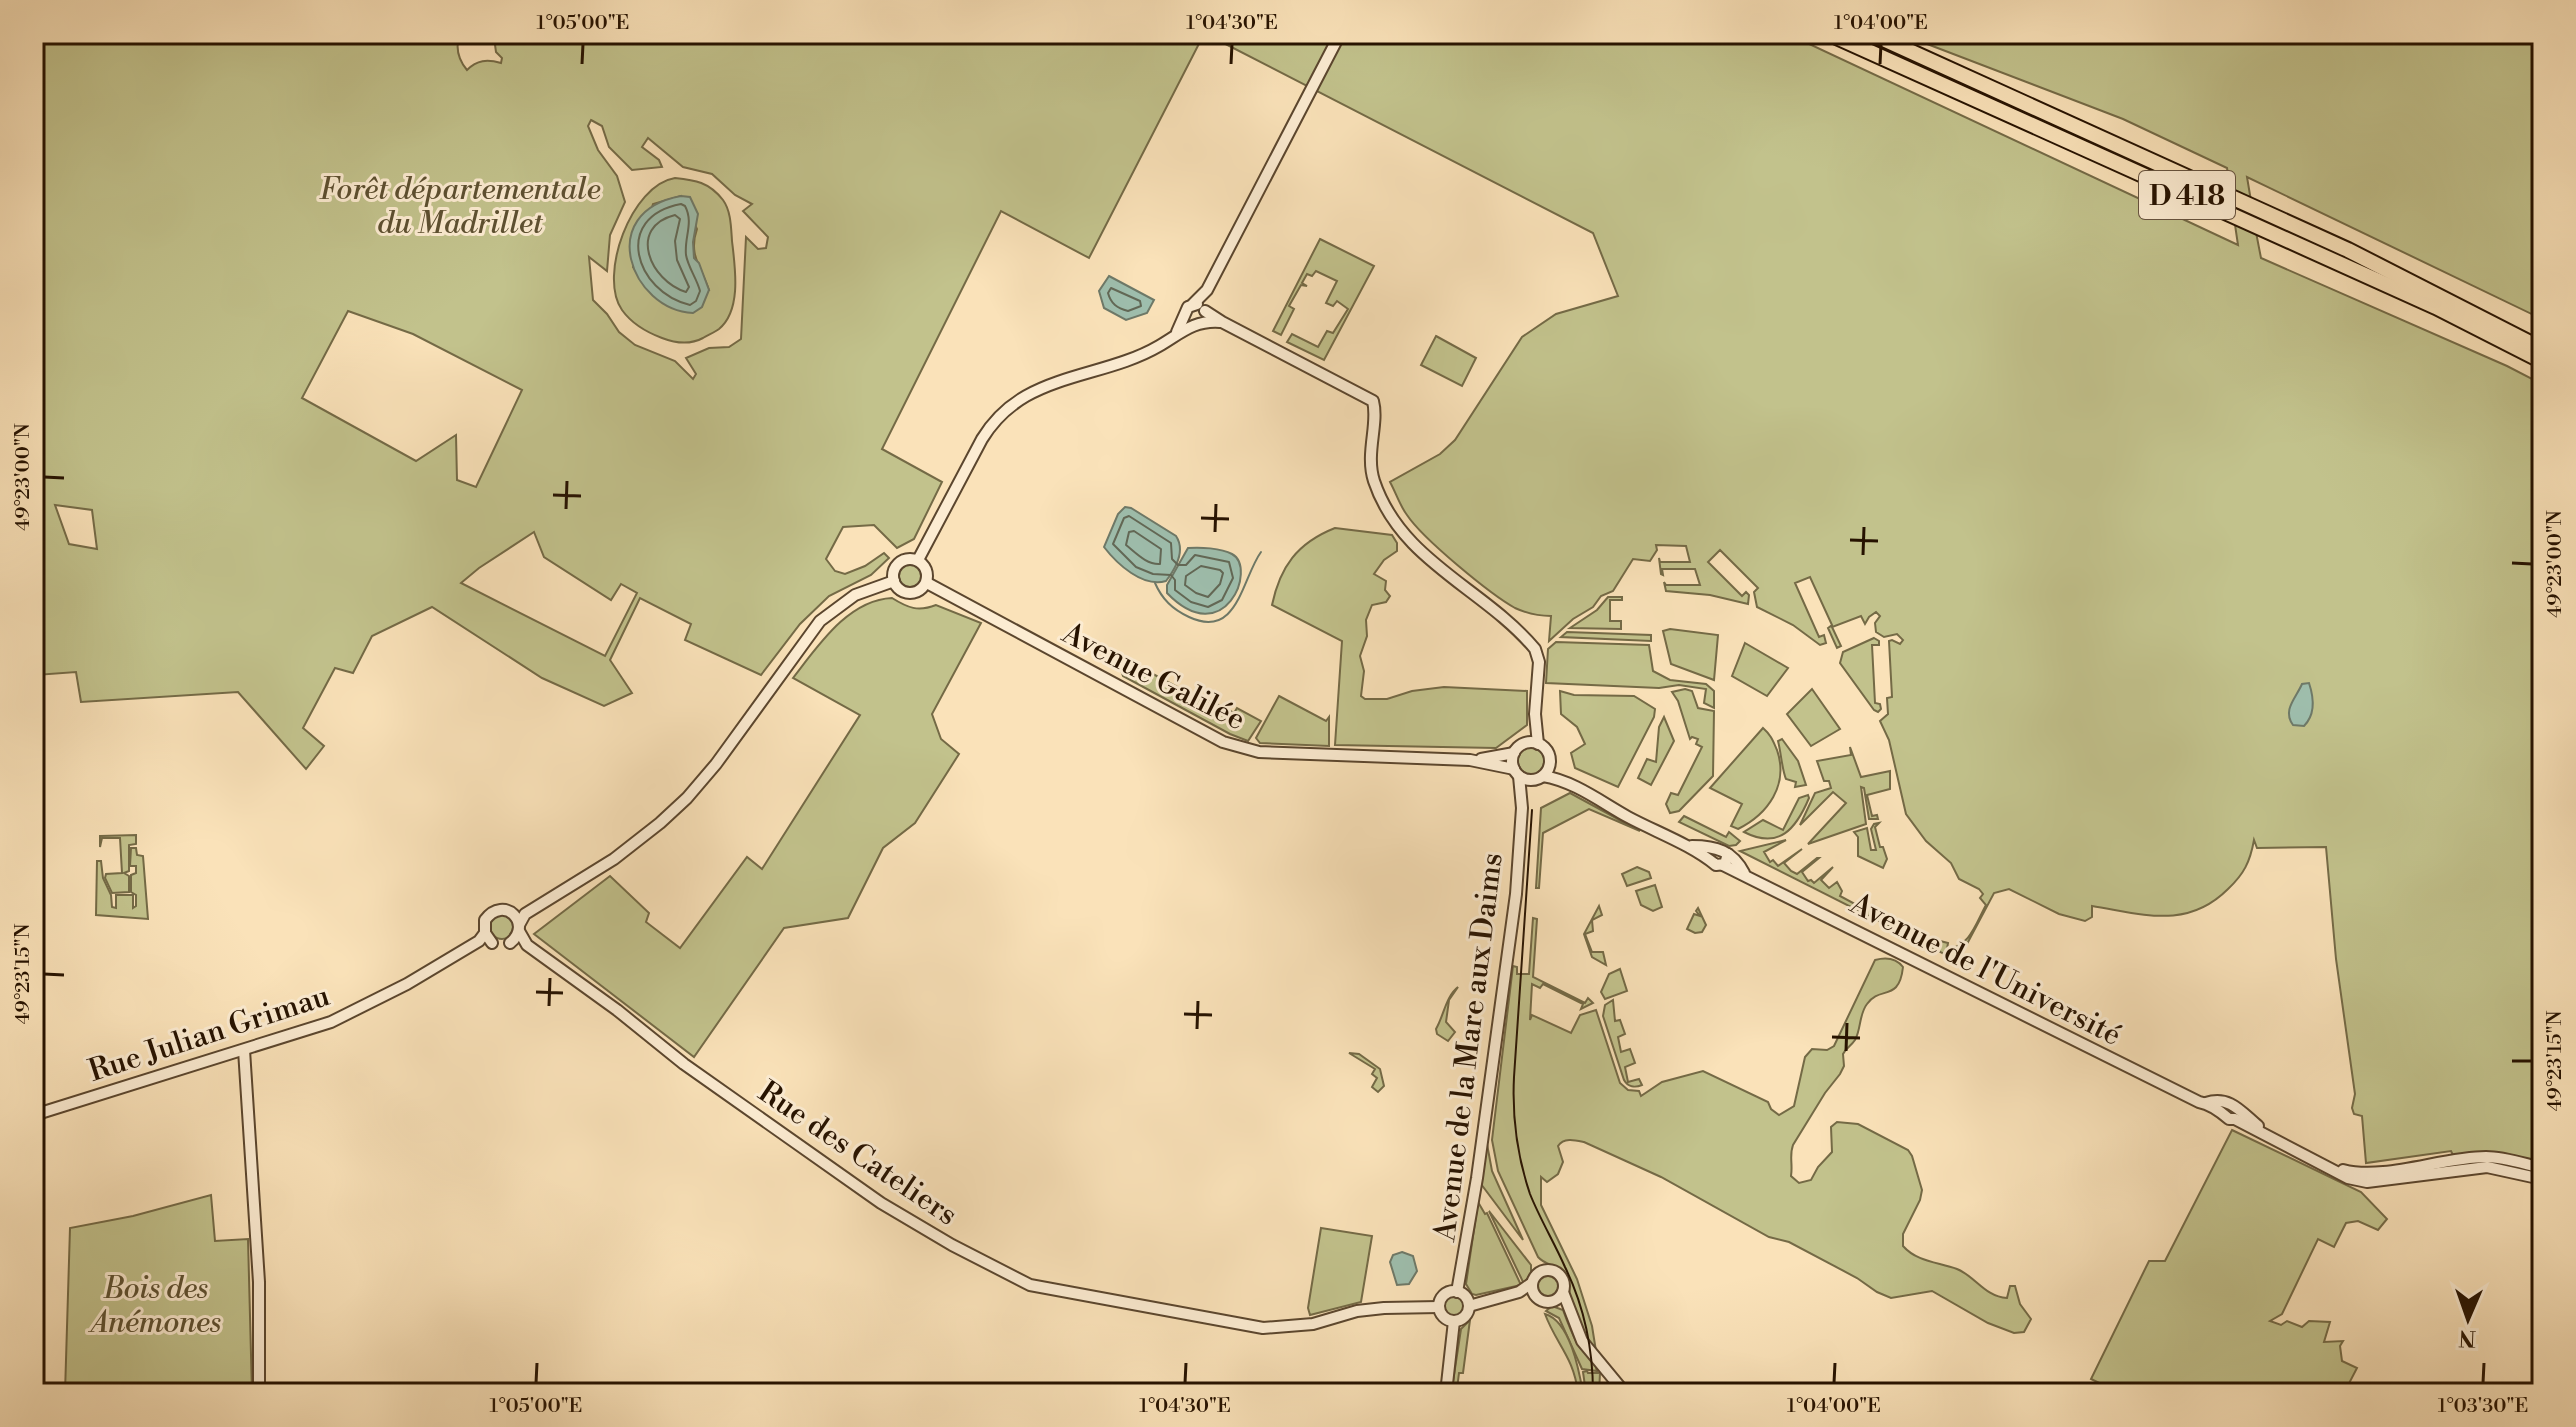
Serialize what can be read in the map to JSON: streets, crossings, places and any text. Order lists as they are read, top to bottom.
{
  "streets": {
    "highway": ["D 418"],
    "street": [
      "Avenue Galilée",
      "Avenue de l'Université",
      "Rue Julian Grimau",
      "Avenue de la Mare aux Daims",
      "Rue des Cateliers"
    ]
  },
  "crossings": [
    ["Avenue Galilée", "Avenue de la Mare aux Daims"],
    ["Rue Julian Grimau", "Rue des Cateliers"],
    ["Avenue de la Mare aux Daims", "Rue des Cateliers"]
  ],
  "parks": ["Forêt départementale du Madrillet", "Bois des Anémones"],
  "north": "bottom",
  "coordinates": [
    "1°05'00\"E",
    "1°04'30\"E",
    "1°04'00\"E",
    "49°23'00\"N",
    "49°23'15\"N",
    "1°03'30\"E"
  ]
}
